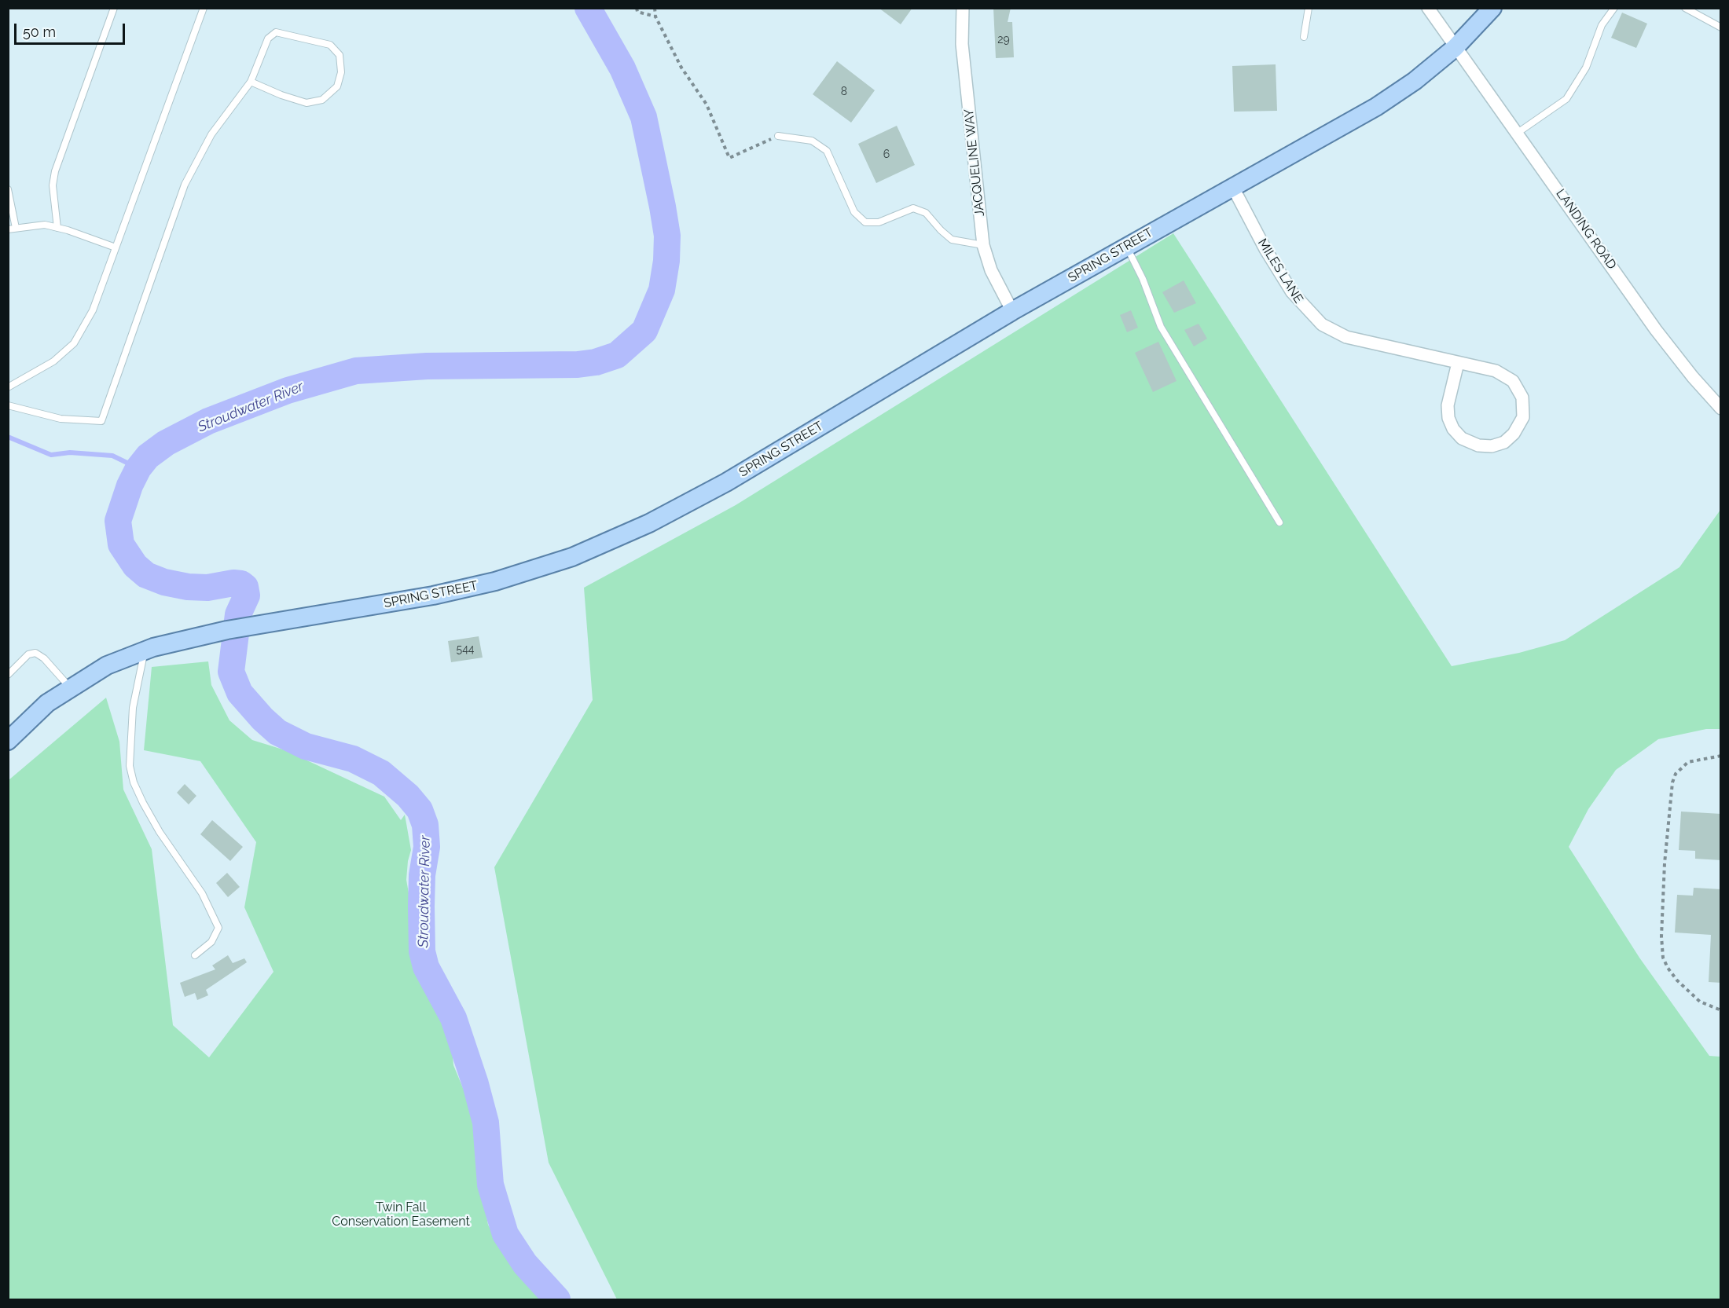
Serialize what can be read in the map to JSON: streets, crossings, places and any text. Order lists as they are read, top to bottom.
{
  "streets": {
    "main road": ["SPRING STREET"],
    "street": ["JACQUELINE WAY", "LANDING ROAD", "MILES LANE"]
  },
  "crossings": [
    ["JACQUELINE WAY", "SPRING STREET"],
    ["LANDING ROAD", "SPRING STREET"],
    ["SPRING STREET", "MILES LANE"]
  ],
  "water": ["Stroudwater River"],
  "parks": ["Twin Fall Conservation Easement"],
  "house_numbers": [
    "29",
    "8",
    "6",
    "544"
  ],
  "scale_bar": "50 m"
}
